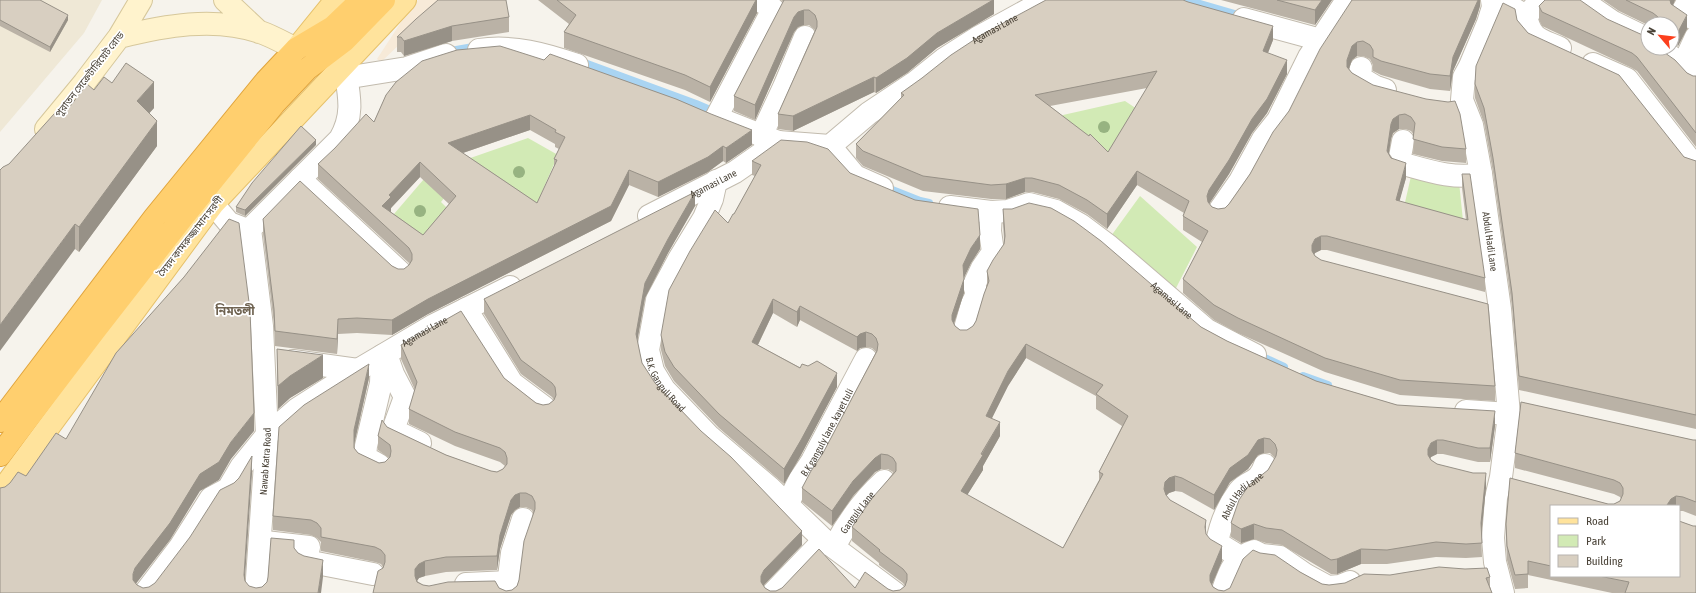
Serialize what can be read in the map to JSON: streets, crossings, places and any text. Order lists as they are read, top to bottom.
{
  "streets": {
    "main road": ["পুরাতন সেক্রেটারিয়েট রোড", "সৈয়দ কামরুজ্জামান সরণী"],
    "street": [
      "Agamasi Lane",
      "Abdul Hadi Lane",
      "B.K. Ganguli Road",
      "B.K ganguly lane, kayet tuli",
      "Nawab Katra Road",
      "Ganguly Lane"
    ]
  },
  "crossings": [
    ["Agamasi Lane", "B.K. Ganguli Road"],
    ["Agamasi Lane", "Nawab Katra Road"],
    ["B.K. Ganguli Road", "B.K ganguly lane, kayet tuli"],
    ["B.K. Ganguli Road", "Ganguly Lane"]
  ],
  "districts": ["নিমতলী"],
  "legend": ["Road", "Park", "Building"],
  "north": "top left"
}
